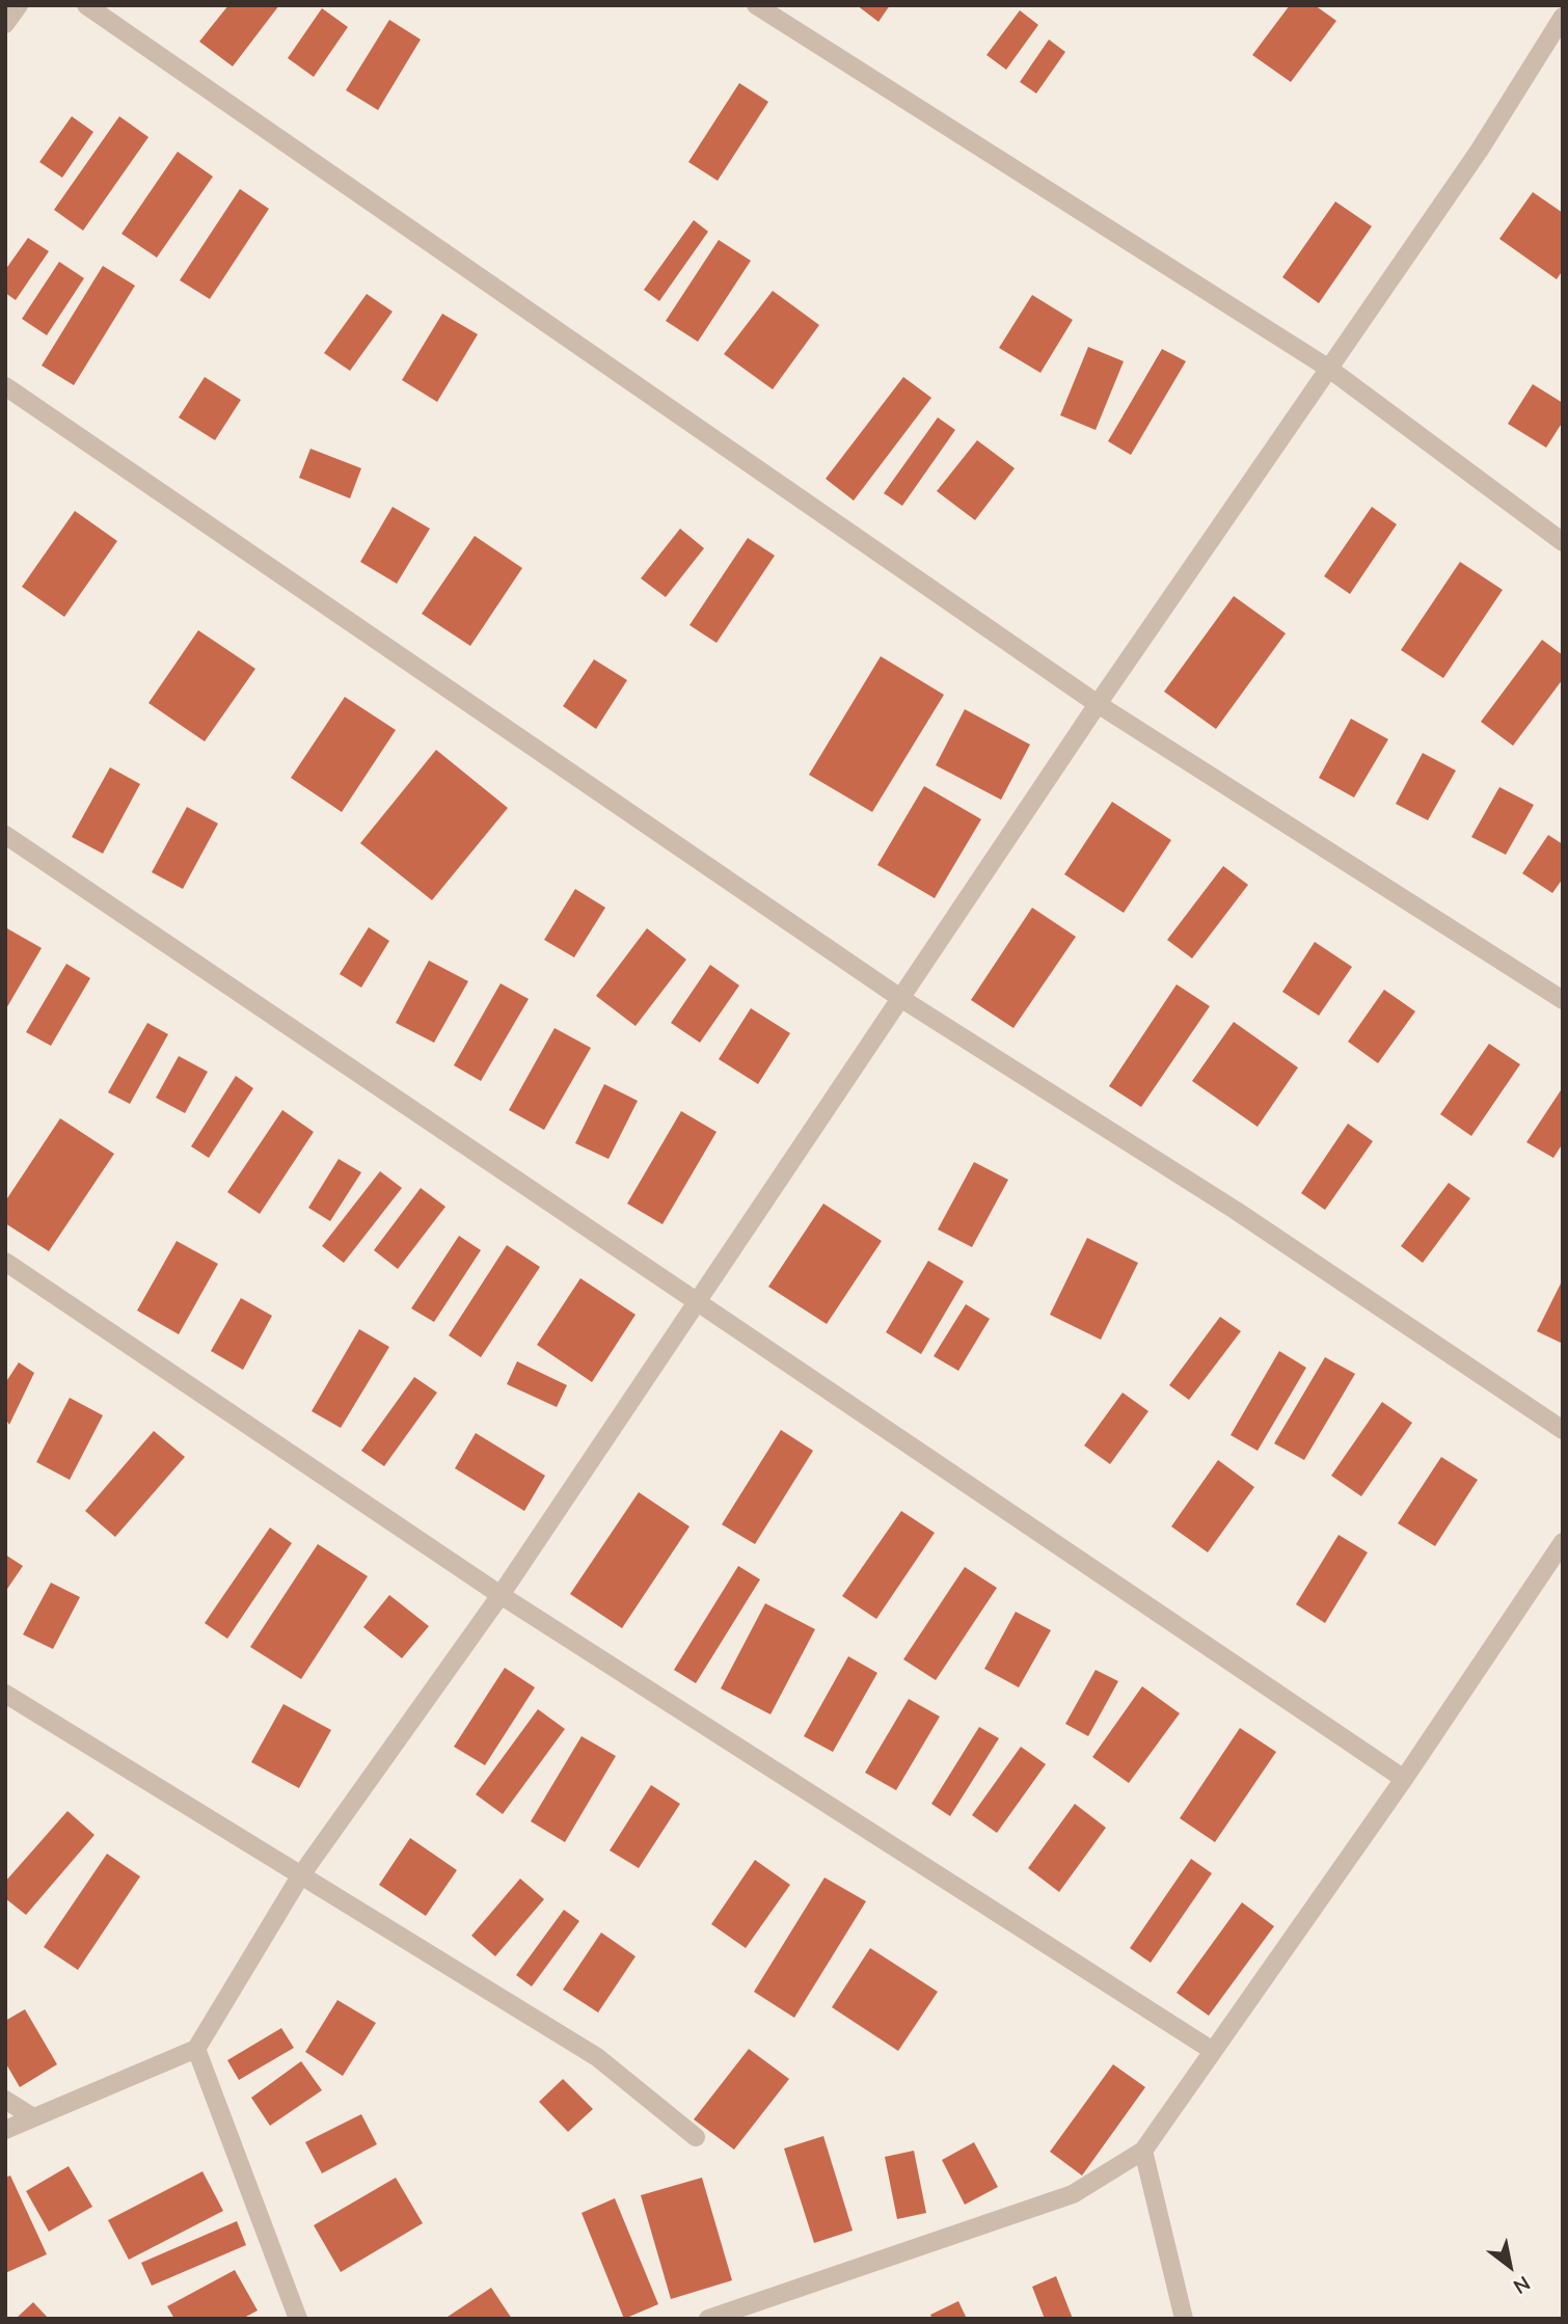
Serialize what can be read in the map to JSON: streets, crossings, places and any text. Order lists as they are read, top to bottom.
{
  "north": "bottom right"
}
